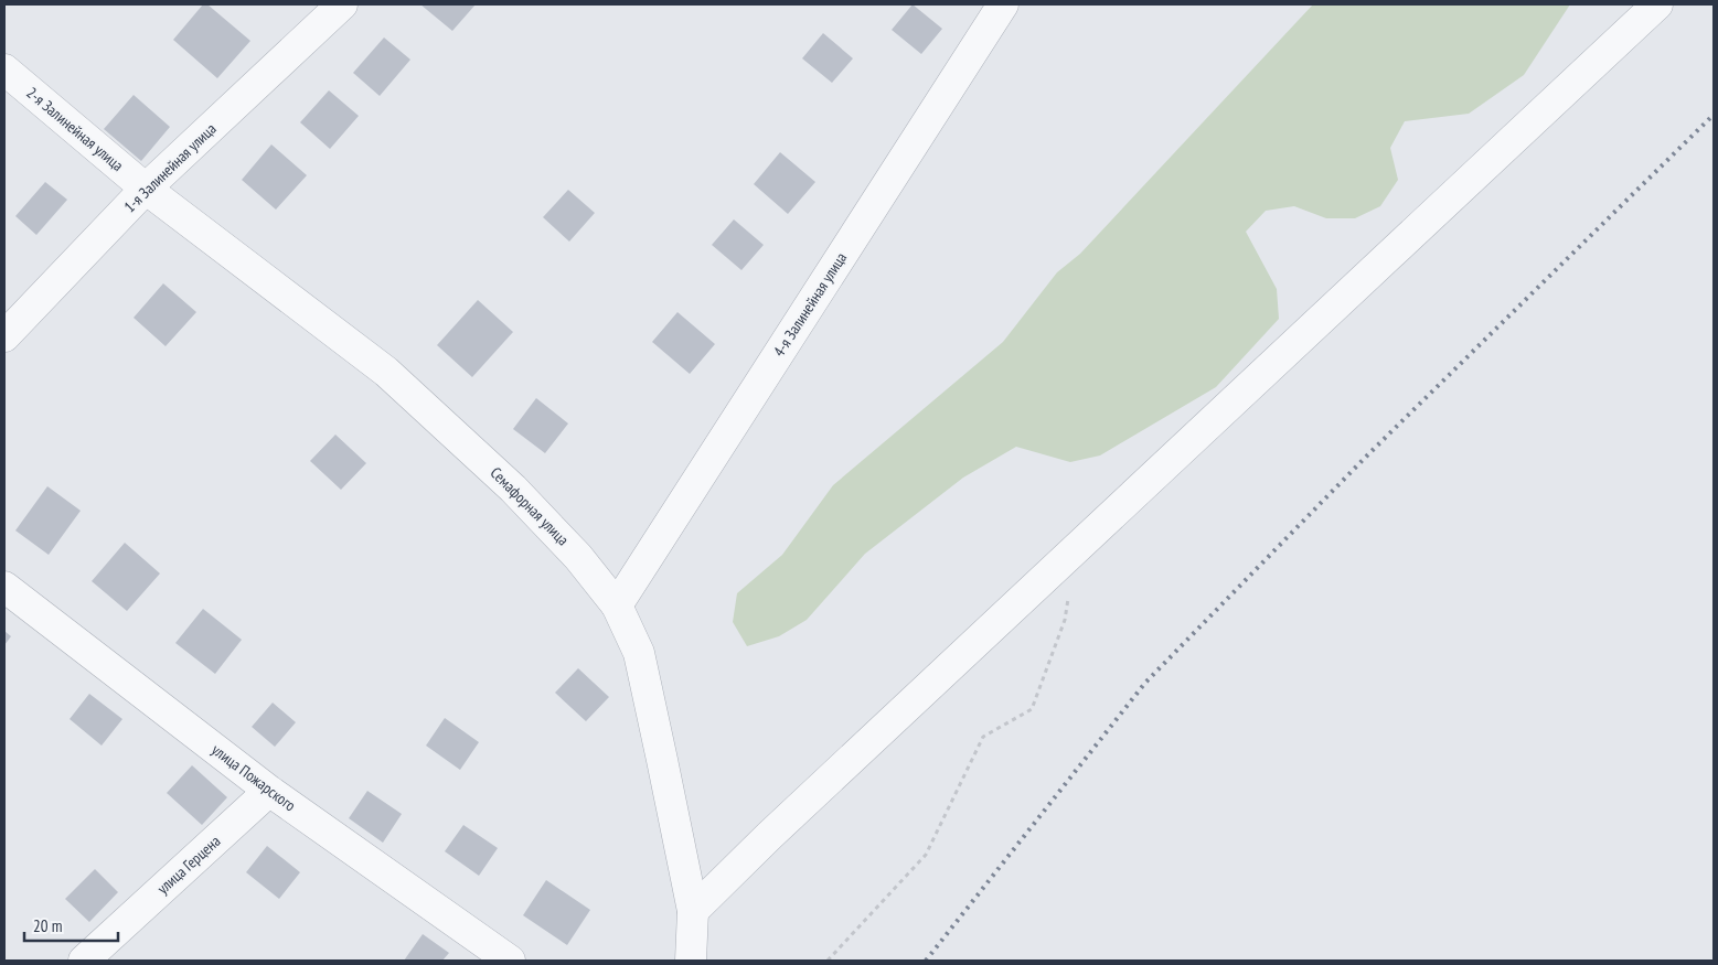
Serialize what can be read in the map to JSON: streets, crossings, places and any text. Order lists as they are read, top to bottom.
{
  "streets": {
    "street": [
      "2-я Залинейная улица",
      "1-я Залинейная улица",
      "4-я Залинейная улица",
      "Семафорная улица",
      "улица Пожарского",
      "улица Герцена"
    ]
  },
  "crossings": [
    ["2-я Залинейная улица", "1-я Залинейная улица"],
    ["2-я Залинейная улица", "Семафорная улица"],
    ["1-я Залинейная улица", "Семафорная улица"],
    ["4-я Залинейная улица", "Семафорная улица"],
    ["улица Пожарского", "улица Герцена"]
  ],
  "scale_bar": "20 m"
}
